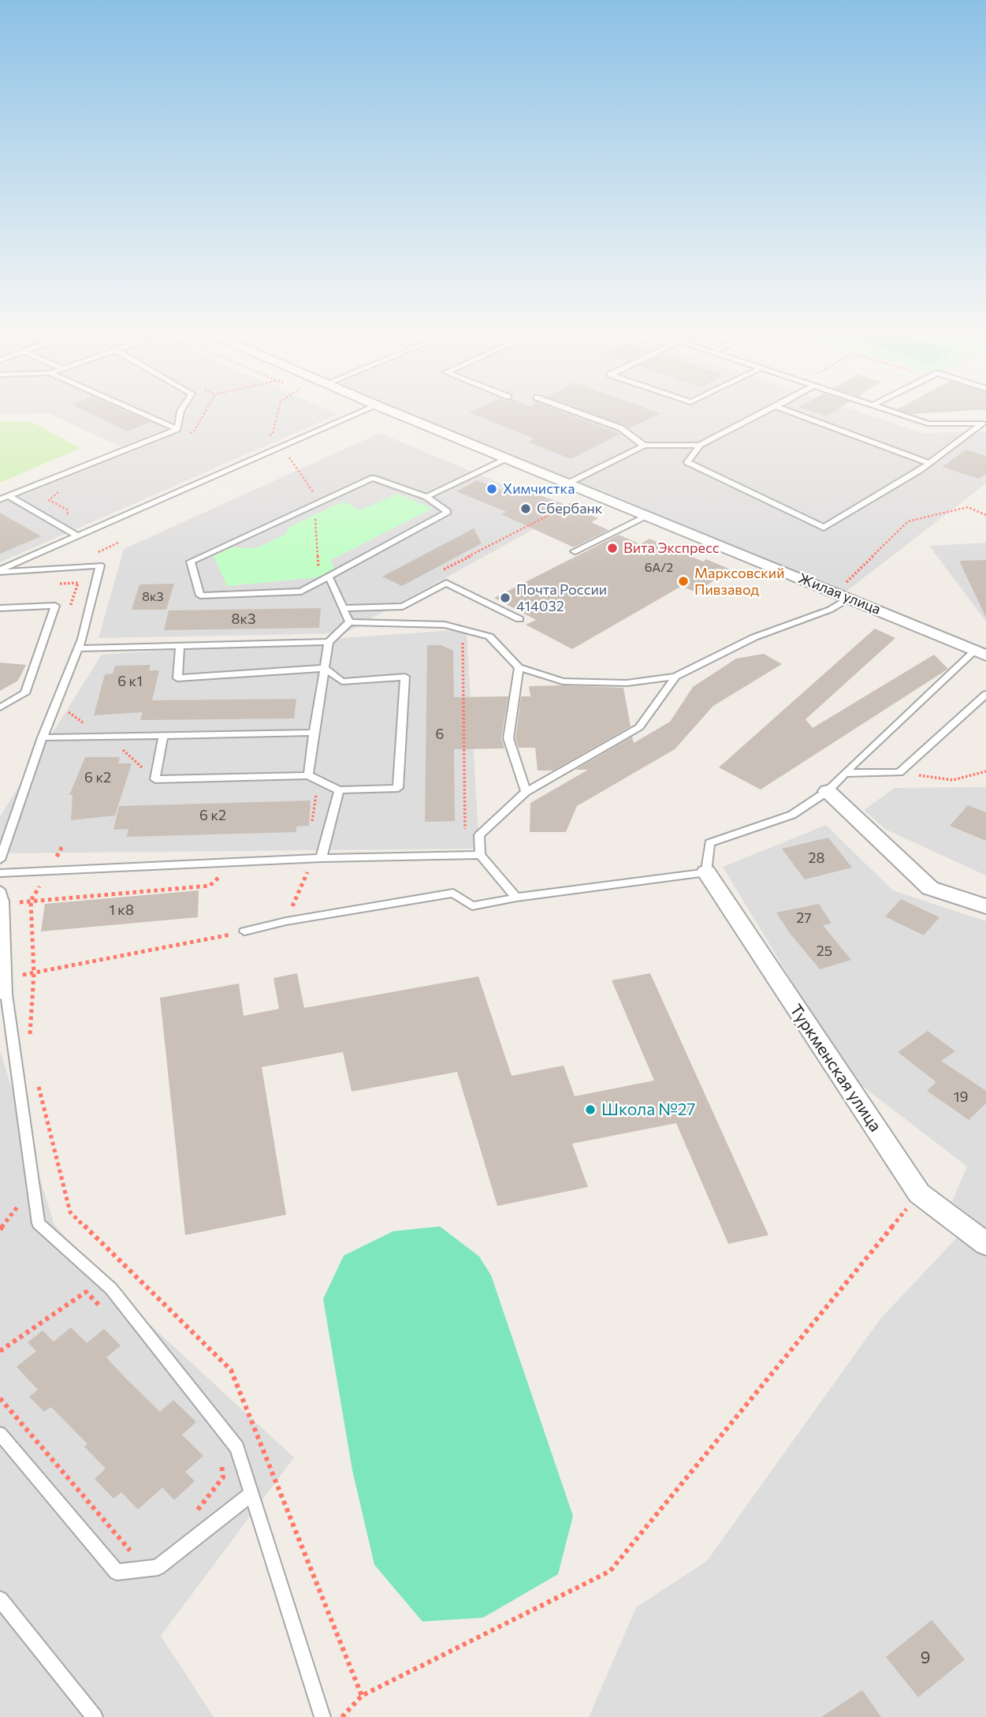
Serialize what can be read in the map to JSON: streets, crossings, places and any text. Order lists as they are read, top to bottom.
{
  "streets": {
    "street": ["Жилая улица", "Туркменская улица"]
  },
  "places": [
    "Химчистка",
    "Сбербанк",
    "Вита Экспресс",
    "Марксовский Пивзавод",
    "Почта России 414032",
    "Школа №27"
  ],
  "house_numbers": [
    "6А/2",
    "8к3",
    "8к3",
    "6 к1",
    "6",
    "6 к2",
    "6 к2",
    "28",
    "1 к8",
    "27",
    "25",
    "19",
    "9"
  ]
}
